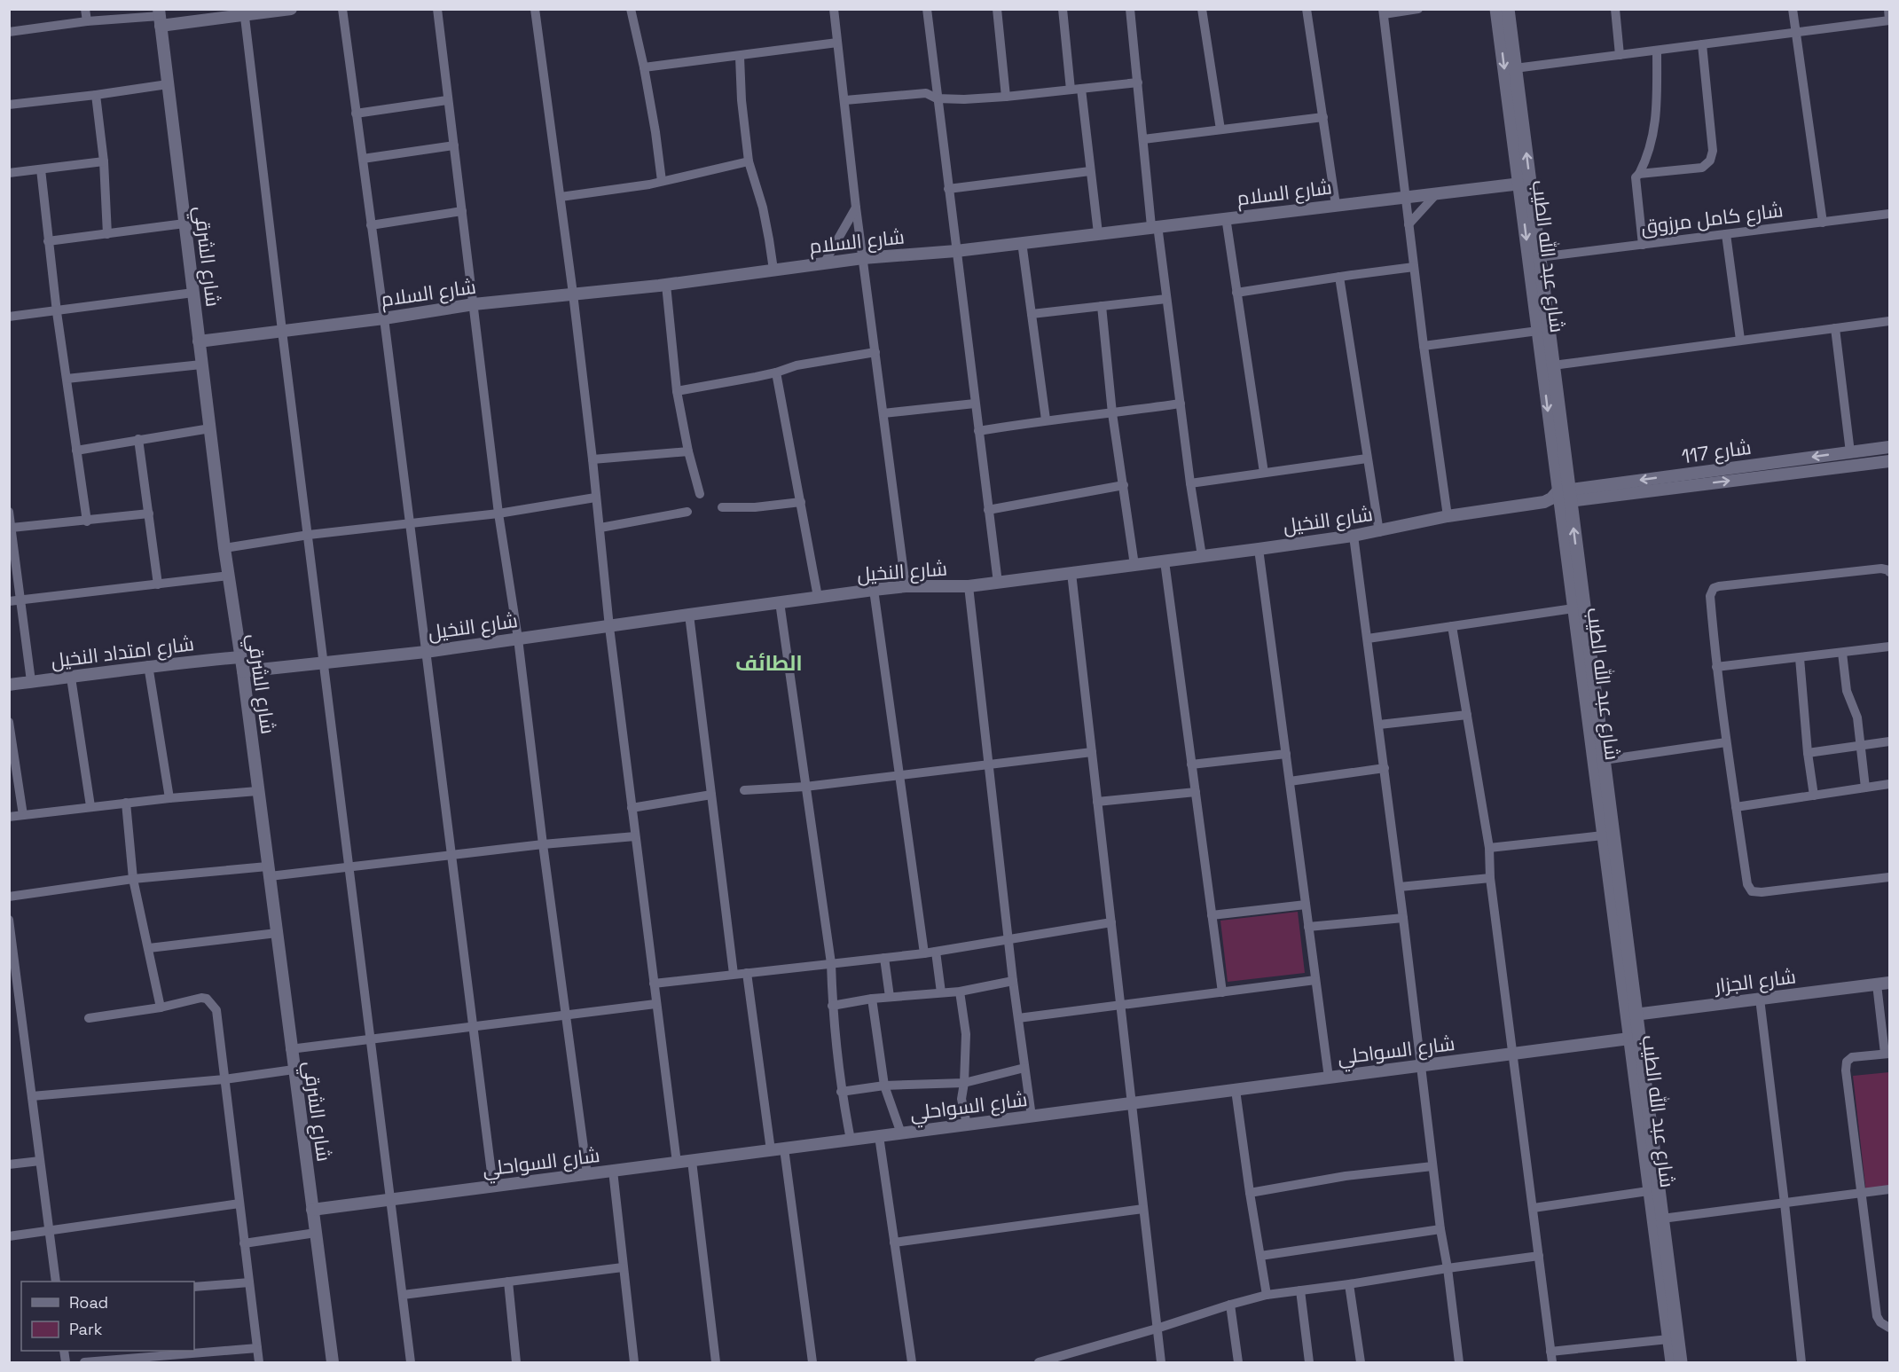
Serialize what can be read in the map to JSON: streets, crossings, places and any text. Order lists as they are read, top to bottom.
{
  "streets": {
    "main road": ["شارع عبد الله الطيب"],
    "street": [
      "شارع السلام",
      "شارع كامل مرزوق",
      "شارع الشرقي",
      "شارع 117",
      "شارع النخيل",
      "شارع امتداد النخيل",
      "شارع الجزار",
      "شارع السواحلي"
    ]
  },
  "crossings": [
    ["شارع السلام", "شارع الشرقي"],
    ["شارع السلام", "شارع عبد الله الطيب"],
    ["شارع كامل مرزوق", "شارع عبد الله الطيب"],
    ["شارع الشرقي", "شارع النخيل"],
    ["شارع الشرقي", "شارع امتداد النخيل"],
    ["شارع الشرقي", "شارع السواحلي"],
    ["شارع عبد الله الطيب", "شارع 117"],
    ["شارع عبد الله الطيب", "شارع النخيل"],
    ["شارع عبد الله الطيب", "شارع الجزار"],
    ["شارع عبد الله الطيب", "شارع السواحلي"],
    ["شارع 117", "شارع النخيل"]
  ],
  "districts": ["الطائف"],
  "legend": ["Road", "Park"]
}
